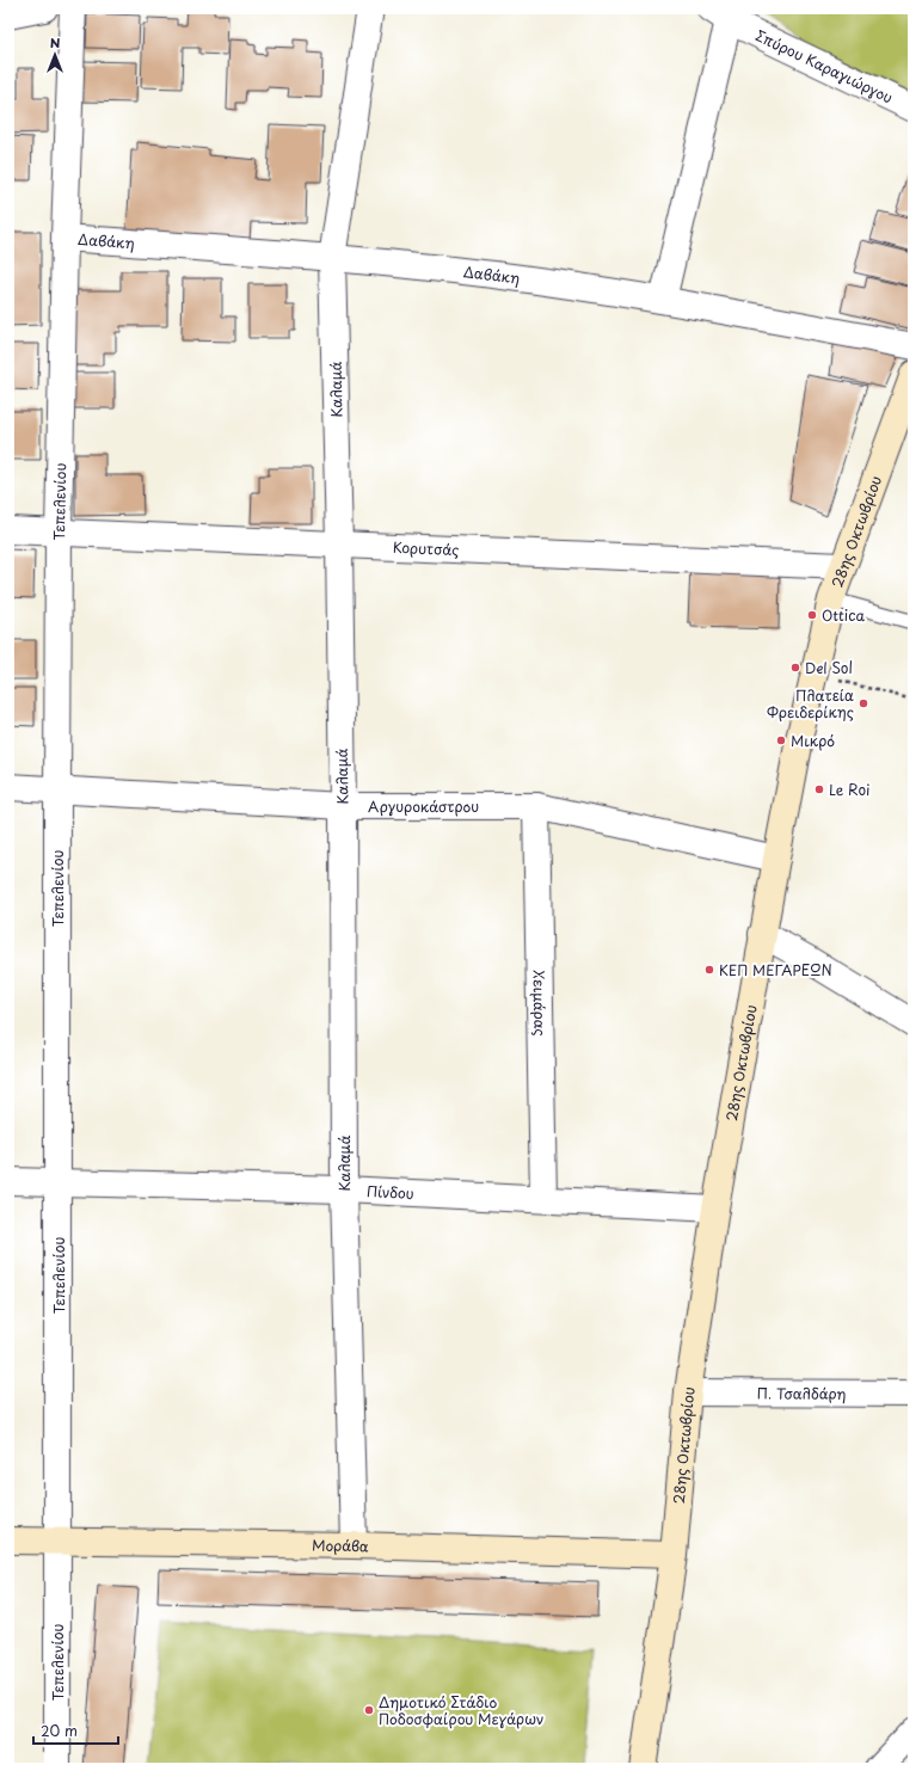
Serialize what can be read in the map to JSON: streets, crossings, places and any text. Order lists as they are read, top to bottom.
{
  "streets": {
    "street": [
      "Σπύρου Καραγιώργου",
      "Δαβάκη",
      "Καλαμά",
      "Τεπελενίου",
      "28ης Οκτωβρίου",
      "Κορυτσάς",
      "Αργυροκάστρου",
      "Χειμάρας",
      "Πίνδου",
      "Π. Τσαλδάρη",
      "Μοράβα"
    ]
  },
  "crossings": [
    ["Δαβάκη", "Καλαμά"],
    ["Δαβάκη", "Τεπελενίου"],
    ["Καλαμά", "Κορυτσάς"],
    ["Καλαμά", "Αργυροκάστρου"],
    ["Καλαμά", "Πίνδου"],
    ["Καλαμά", "Μοράβα"],
    ["Τεπελενίου", "Κορυτσάς"],
    ["Τεπελενίου", "Αργυροκάστρου"],
    ["Τεπελενίου", "Πίνδου"],
    ["Τεπελενίου", "Μοράβα"],
    ["28ης Οκτωβρίου", "Κορυτσάς"],
    ["28ης Οκτωβρίου", "Αργυροκάστρου"],
    ["28ης Οκτωβρίου", "Πίνδου"],
    ["28ης Οκτωβρίου", "Π. Τσαλδάρη"],
    ["28ης Οκτωβρίου", "Μοράβα"],
    ["Αργυροκάστρου", "Χειμάρας"],
    ["Χειμάρας", "Πίνδου"]
  ],
  "places": [
    "Ottica",
    "Del Sol",
    "Πλατεία Φρειδερίκης",
    "Μικρό",
    "Le Roi",
    "ΚΕΠ ΜΕΓΑΡΕΩΝ",
    "Δημοτικό Στάδιο Ποδοσφαίρου Μεγάρων"
  ],
  "scale_bar": "20 m",
  "north": "top"
}
